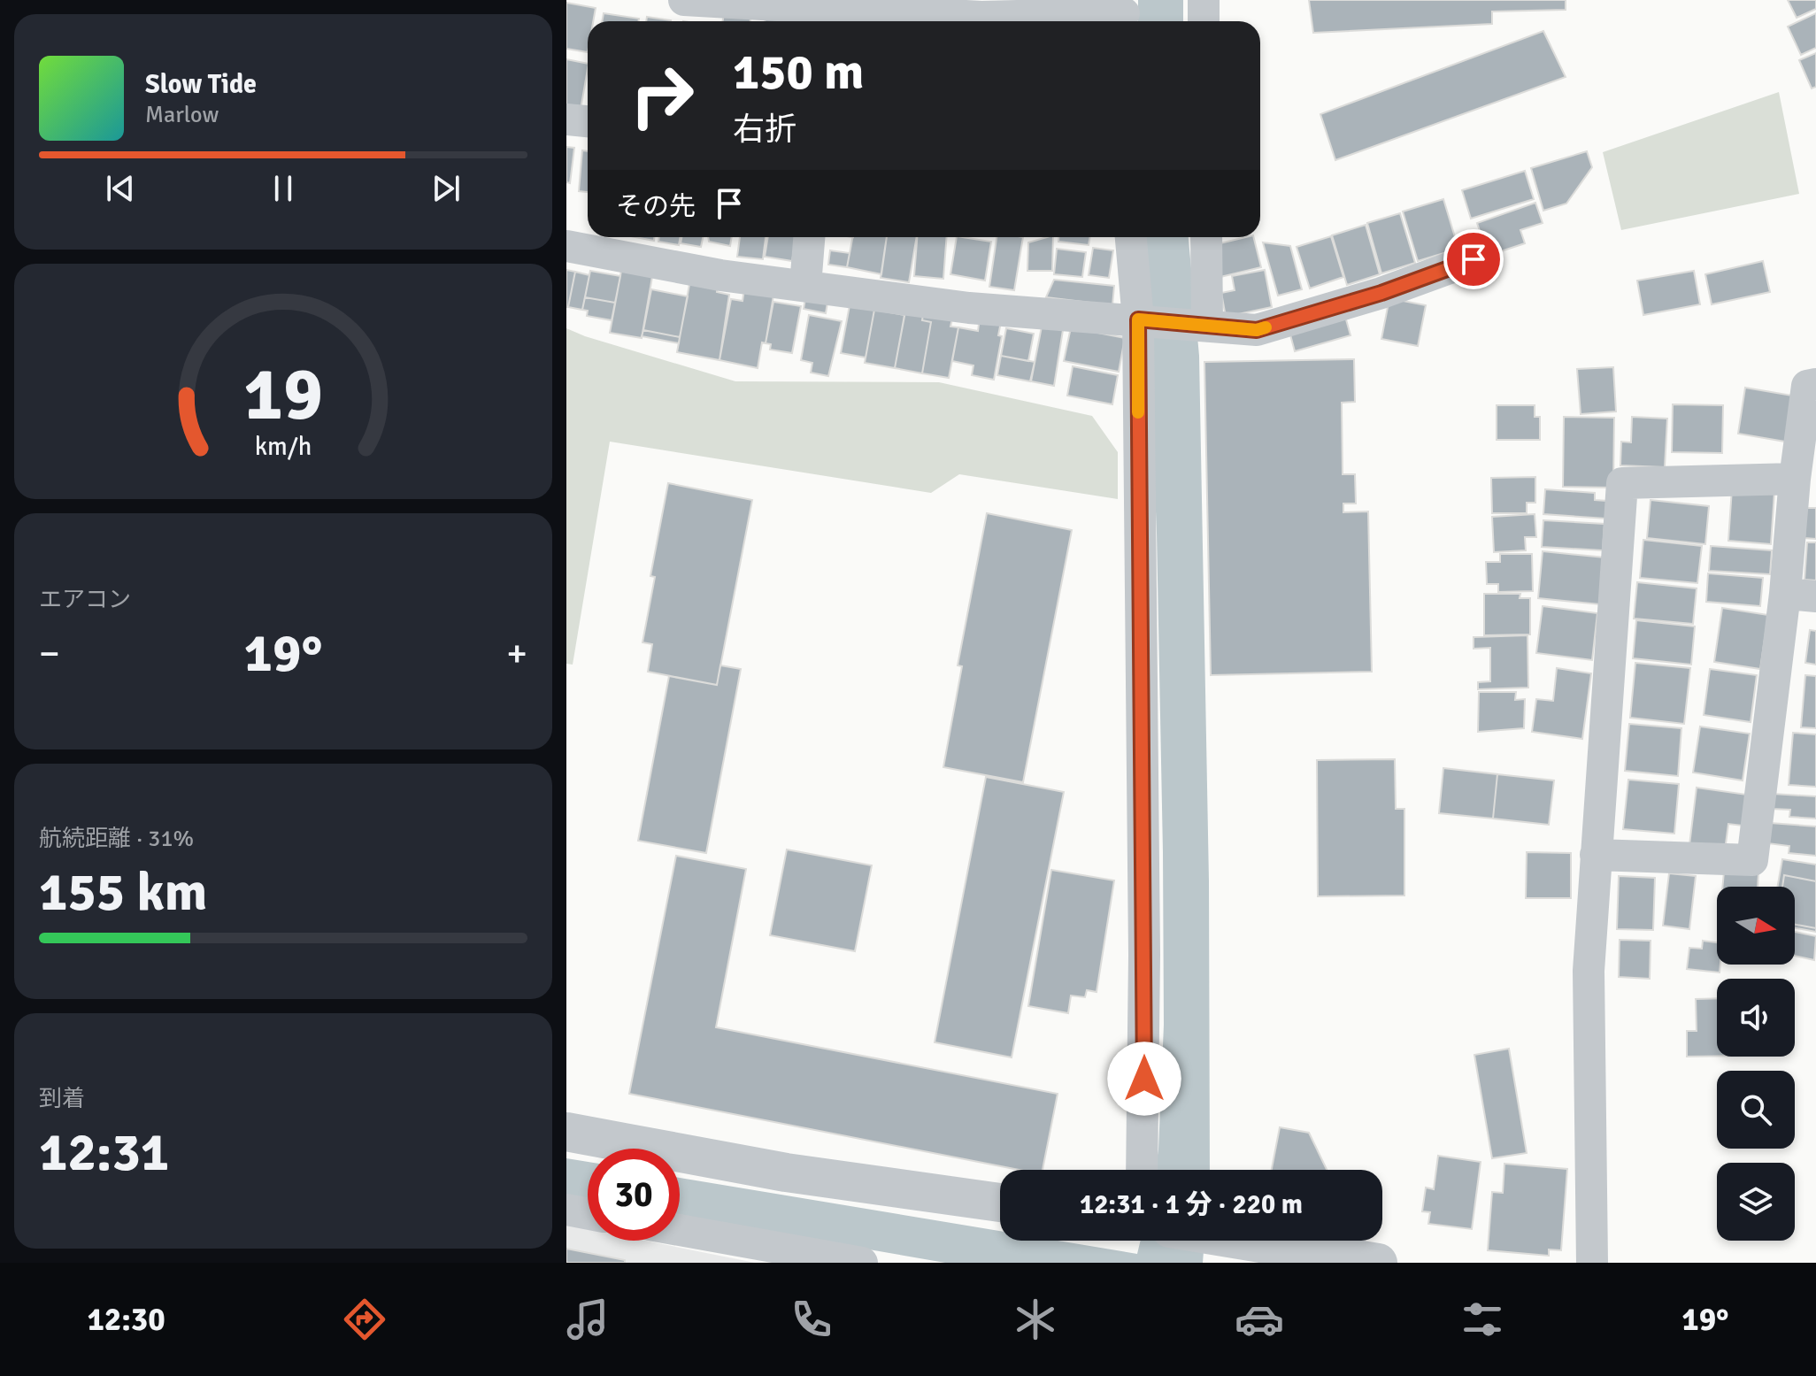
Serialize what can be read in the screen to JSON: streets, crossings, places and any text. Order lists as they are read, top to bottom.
{
  "north": "right",
  "page": {
    "turn": ["150 m", "右折"],
    "song": ["Slow Tide", "Marlow"],
    "then": "その先",
    "tile": [
      "エアコン",
      ["航続距離 · 31%", "155 km"],
      ["到着", "12:31"]
    ],
    "heat": ["−", "19°", "+"],
    "limit": "30",
    "trip": "12:31 · 1 分 · 220 m",
    "tabs": ["12:30", "19°"],
    "gauge": ["19", "km/h"]
  }
}
